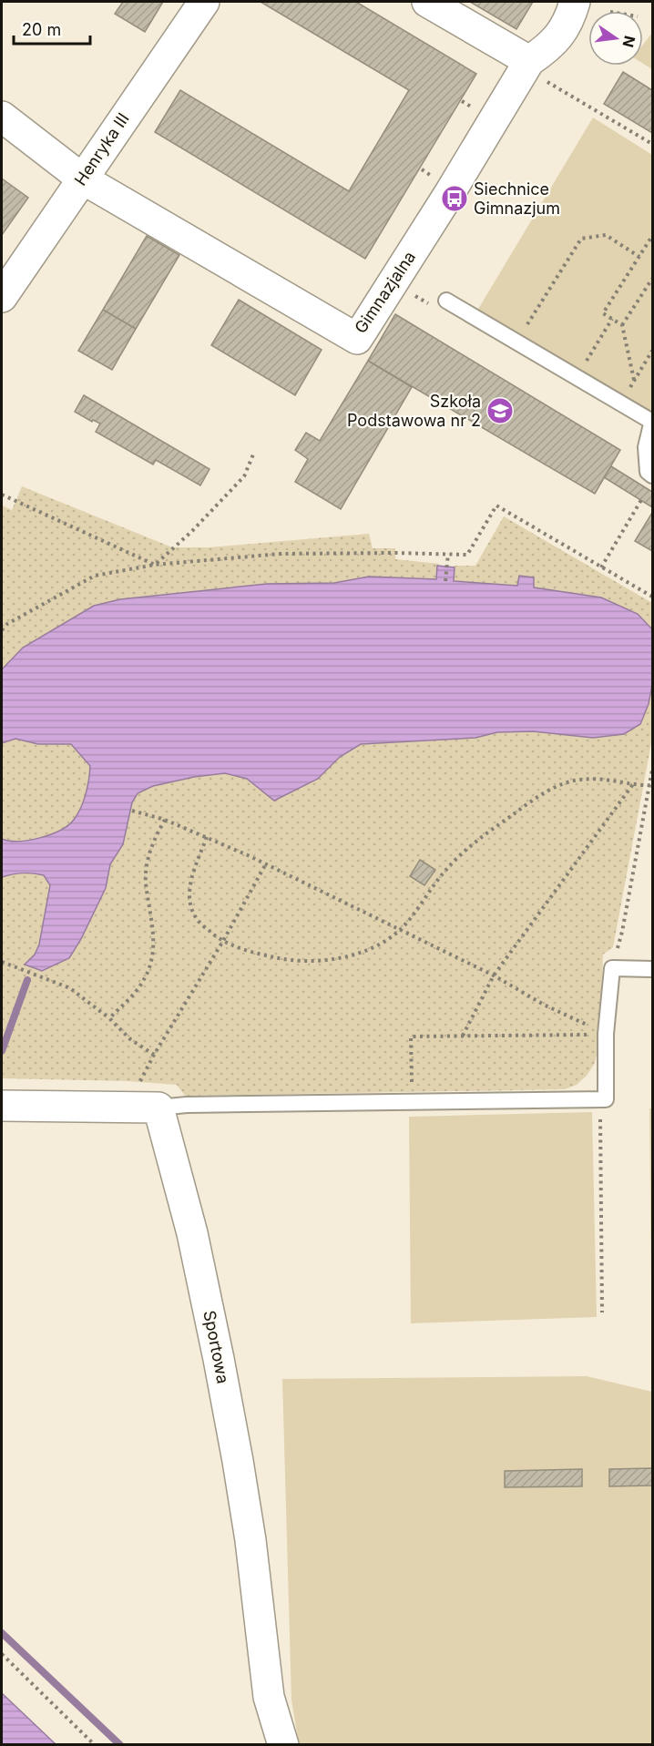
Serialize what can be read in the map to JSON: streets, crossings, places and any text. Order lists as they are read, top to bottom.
{
  "streets": {
    "street": ["Henryka III", "Gimnazjalna", "Sportowa"]
  },
  "crossings": [
    ["Henryka III", "Gimnazjalna"]
  ],
  "places": {
    "bus stop": ["Siechnice Gimnazjum"],
    "school or university": ["Szkoła Podstawowa nr 2"]
  },
  "scale_bar": "20 m",
  "north": "right"
}
